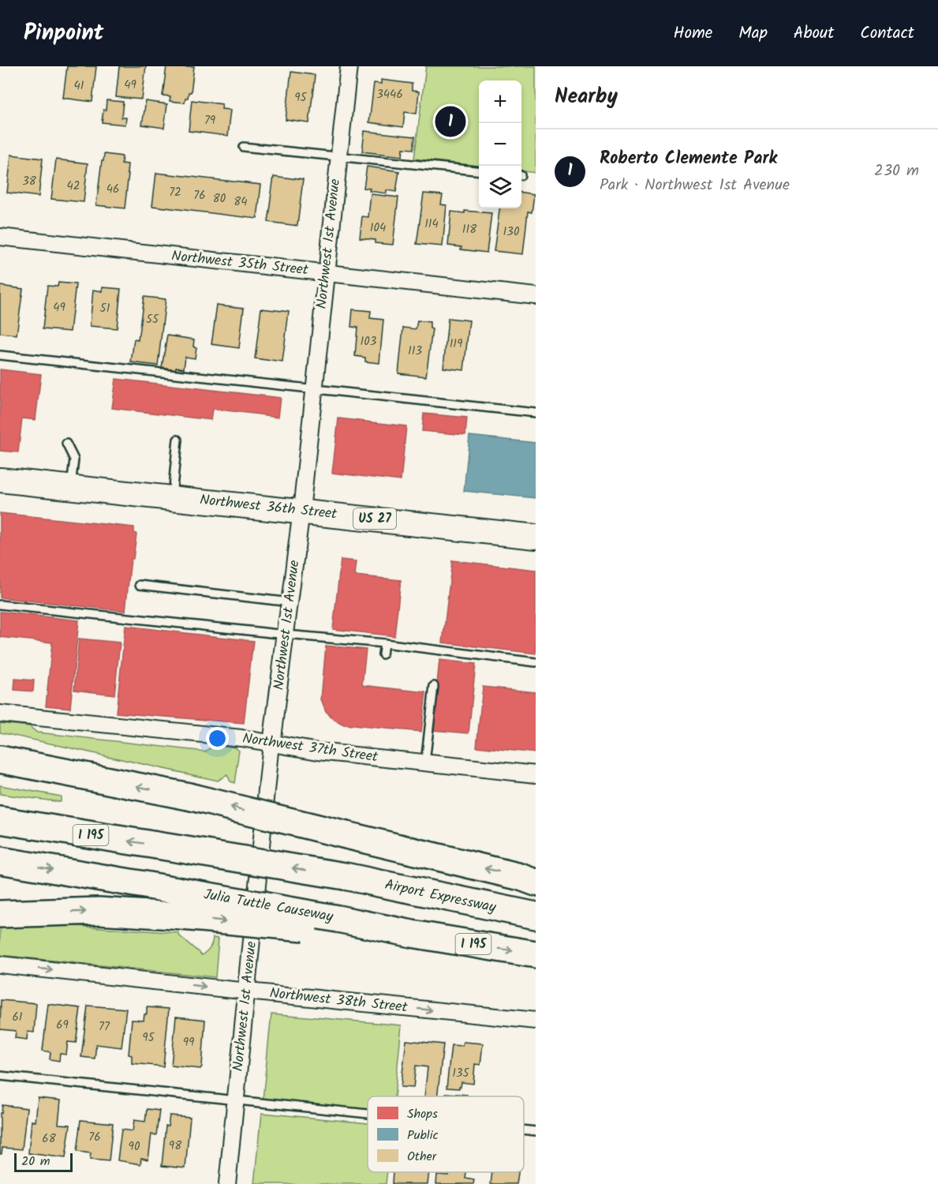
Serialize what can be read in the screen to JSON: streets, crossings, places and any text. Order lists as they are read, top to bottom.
{
  "streets": {
    "highway": ["I 195", "Airport Expressway", "Julia Tuttle Causeway"],
    "main road": ["Northwest 36th Street", "US 27"],
    "street": [
      "Northwest 1st Avenue",
      "Northwest 35th Street",
      "Northwest 37th Street",
      "Northwest 38th Street"
    ]
  },
  "crossings": [
    ["Northwest 1st Avenue", "Northwest 35th Street"],
    ["Northwest 1st Avenue", "Northwest 36th Street"],
    ["Northwest 1st Avenue", "Northwest 37th Street"],
    ["Northwest 1st Avenue", "Northwest 38th Street"],
    ["I 195", "Airport Expressway"]
  ],
  "one_way": ["Northwest 38th Street"],
  "house_numbers": [
    "49",
    "41",
    "3446",
    "95",
    "79",
    "38",
    "42",
    "46",
    "72",
    "76",
    "80",
    "84",
    "114",
    "104",
    "118",
    "130",
    "49",
    "51",
    "55",
    "103",
    "119",
    "113",
    "61",
    "69",
    "77",
    "95",
    "99",
    "135",
    "76",
    "68",
    "98",
    "90"
  ],
  "legend": ["Shops", "Public", "Other"],
  "scale_bar": "20 m",
  "page": {
    "header": "Pinpoint",
    "nav": [
      "Home",
      "Map",
      "About",
      "Contact"
    ],
    "heading": "Nearby",
    "map_buttons": ["+", "−"],
    "pins": "1",
    "list": [
      {
        "mark": "1",
        "name": "Roberto Clemente Park",
        "note": "Park · Northwest 1st Avenue",
        "value": "230 m"
      }
    ],
    "scale": "20 m"
  }
}
